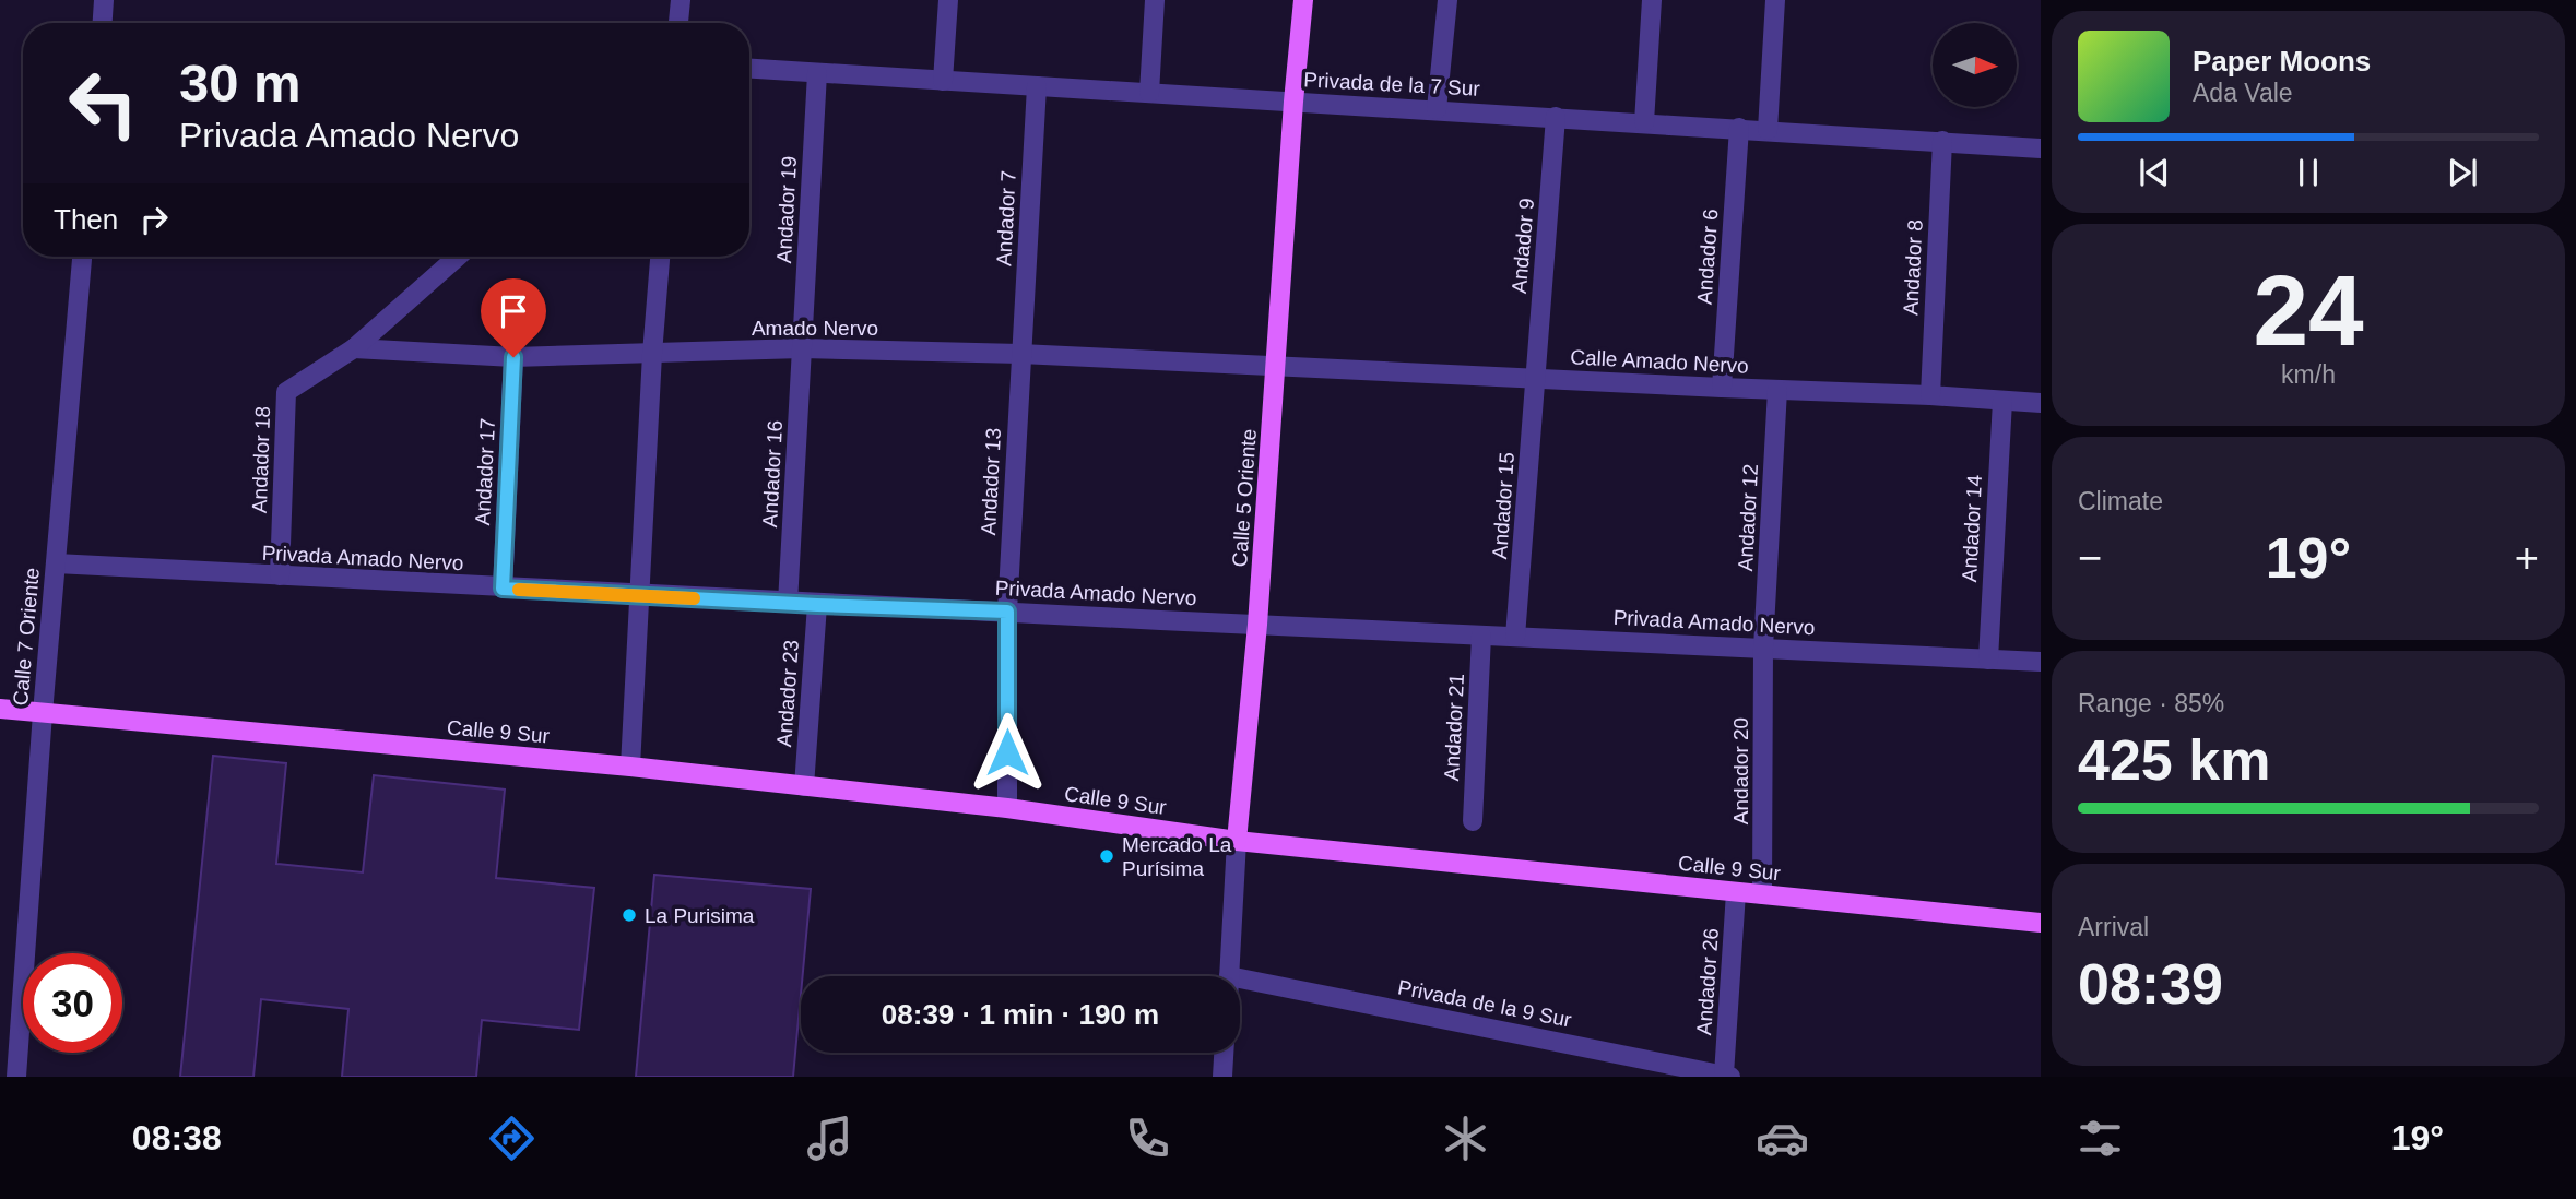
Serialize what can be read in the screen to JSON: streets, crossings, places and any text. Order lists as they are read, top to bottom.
{
  "streets": {
    "main road": ["Calle 5 Oriente", "Calle 9 Sur"],
    "street": [
      "Privada de la 7 Sur",
      "Andador 19",
      "Andador 7",
      "Andador 9",
      "Andador 6",
      "Andador 8",
      "Amado Nervo",
      "Calle Amado Nervo",
      "Andador 18",
      "Andador 17",
      "Andador 16",
      "Andador 13",
      "Andador 15",
      "Andador 12",
      "Andador 14",
      "Privada Amado Nervo",
      "Calle 7 Oriente",
      "Andador 23",
      "Andador 21",
      "Andador 20",
      "Andador 26",
      "Privada de la 9 Sur"
    ]
  },
  "crossings": [
    ["Privada de la 7 Sur", "Andador 19"],
    ["Privada de la 7 Sur", "Andador 7"],
    ["Privada de la 7 Sur", "Andador 9"],
    ["Privada de la 7 Sur", "Andador 6"],
    ["Privada de la 7 Sur", "Andador 8"],
    ["Privada de la 7 Sur", "Calle 5 Oriente"],
    ["Andador 19", "Amado Nervo"],
    ["Andador 19", "Andador 16"],
    ["Andador 7", "Amado Nervo"],
    ["Andador 7", "Andador 13"],
    ["Andador 9", "Calle Amado Nervo"],
    ["Andador 9", "Andador 15"],
    ["Andador 6", "Calle Amado Nervo"],
    ["Andador 8", "Calle Amado Nervo"],
    ["Amado Nervo", "Calle Amado Nervo"],
    ["Amado Nervo", "Andador 18"],
    ["Amado Nervo", "Andador 17"],
    ["Amado Nervo", "Andador 16"],
    ["Amado Nervo", "Andador 13"],
    ["Amado Nervo", "Calle 5 Oriente"],
    ["Calle Amado Nervo", "Calle 5 Oriente"],
    ["Calle Amado Nervo", "Andador 15"],
    ["Calle Amado Nervo", "Andador 12"],
    ["Calle Amado Nervo", "Andador 14"],
    ["Andador 18", "Privada Amado Nervo"],
    ["Andador 17", "Privada Amado Nervo"],
    ["Andador 16", "Privada Amado Nervo"],
    ["Andador 13", "Privada Amado Nervo"],
    ["Andador 13", "Calle 9 Sur"],
    ["Calle 5 Oriente", "Privada Amado Nervo"],
    ["Calle 5 Oriente", "Calle 9 Sur"],
    ["Andador 15", "Privada Amado Nervo"],
    ["Andador 12", "Privada Amado Nervo"],
    ["Andador 12", "Andador 20"],
    ["Andador 14", "Privada Amado Nervo"],
    ["Privada Amado Nervo", "Calle 7 Oriente"],
    ["Privada Amado Nervo", "Andador 23"],
    ["Privada Amado Nervo", "Andador 21"],
    ["Privada Amado Nervo", "Andador 20"],
    ["Calle 7 Oriente", "Calle 9 Sur"],
    ["Andador 23", "Calle 9 Sur"],
    ["Calle 9 Sur", "Andador 20"],
    ["Calle 9 Sur", "Andador 26"],
    ["Andador 26", "Privada de la 9 Sur"]
  ],
  "places": ["Mercado La Purísima", "La Purisima"],
  "north": "right",
  "page": {
    "turn": ["30 m", "Privada Amado Nervo"],
    "song": ["Paper Moons", "Ada Vale"],
    "then": "Then",
    "tile": [
      ["24", "km/h"],
      "Climate",
      ["Range · 85%", "425 km"],
      ["Arrival", "08:39"]
    ],
    "heat": ["−", "19°", "+"],
    "limit": "30",
    "trip": "08:39 · 1 min · 190 m",
    "tabs": ["08:38", "19°"]
  }
}
